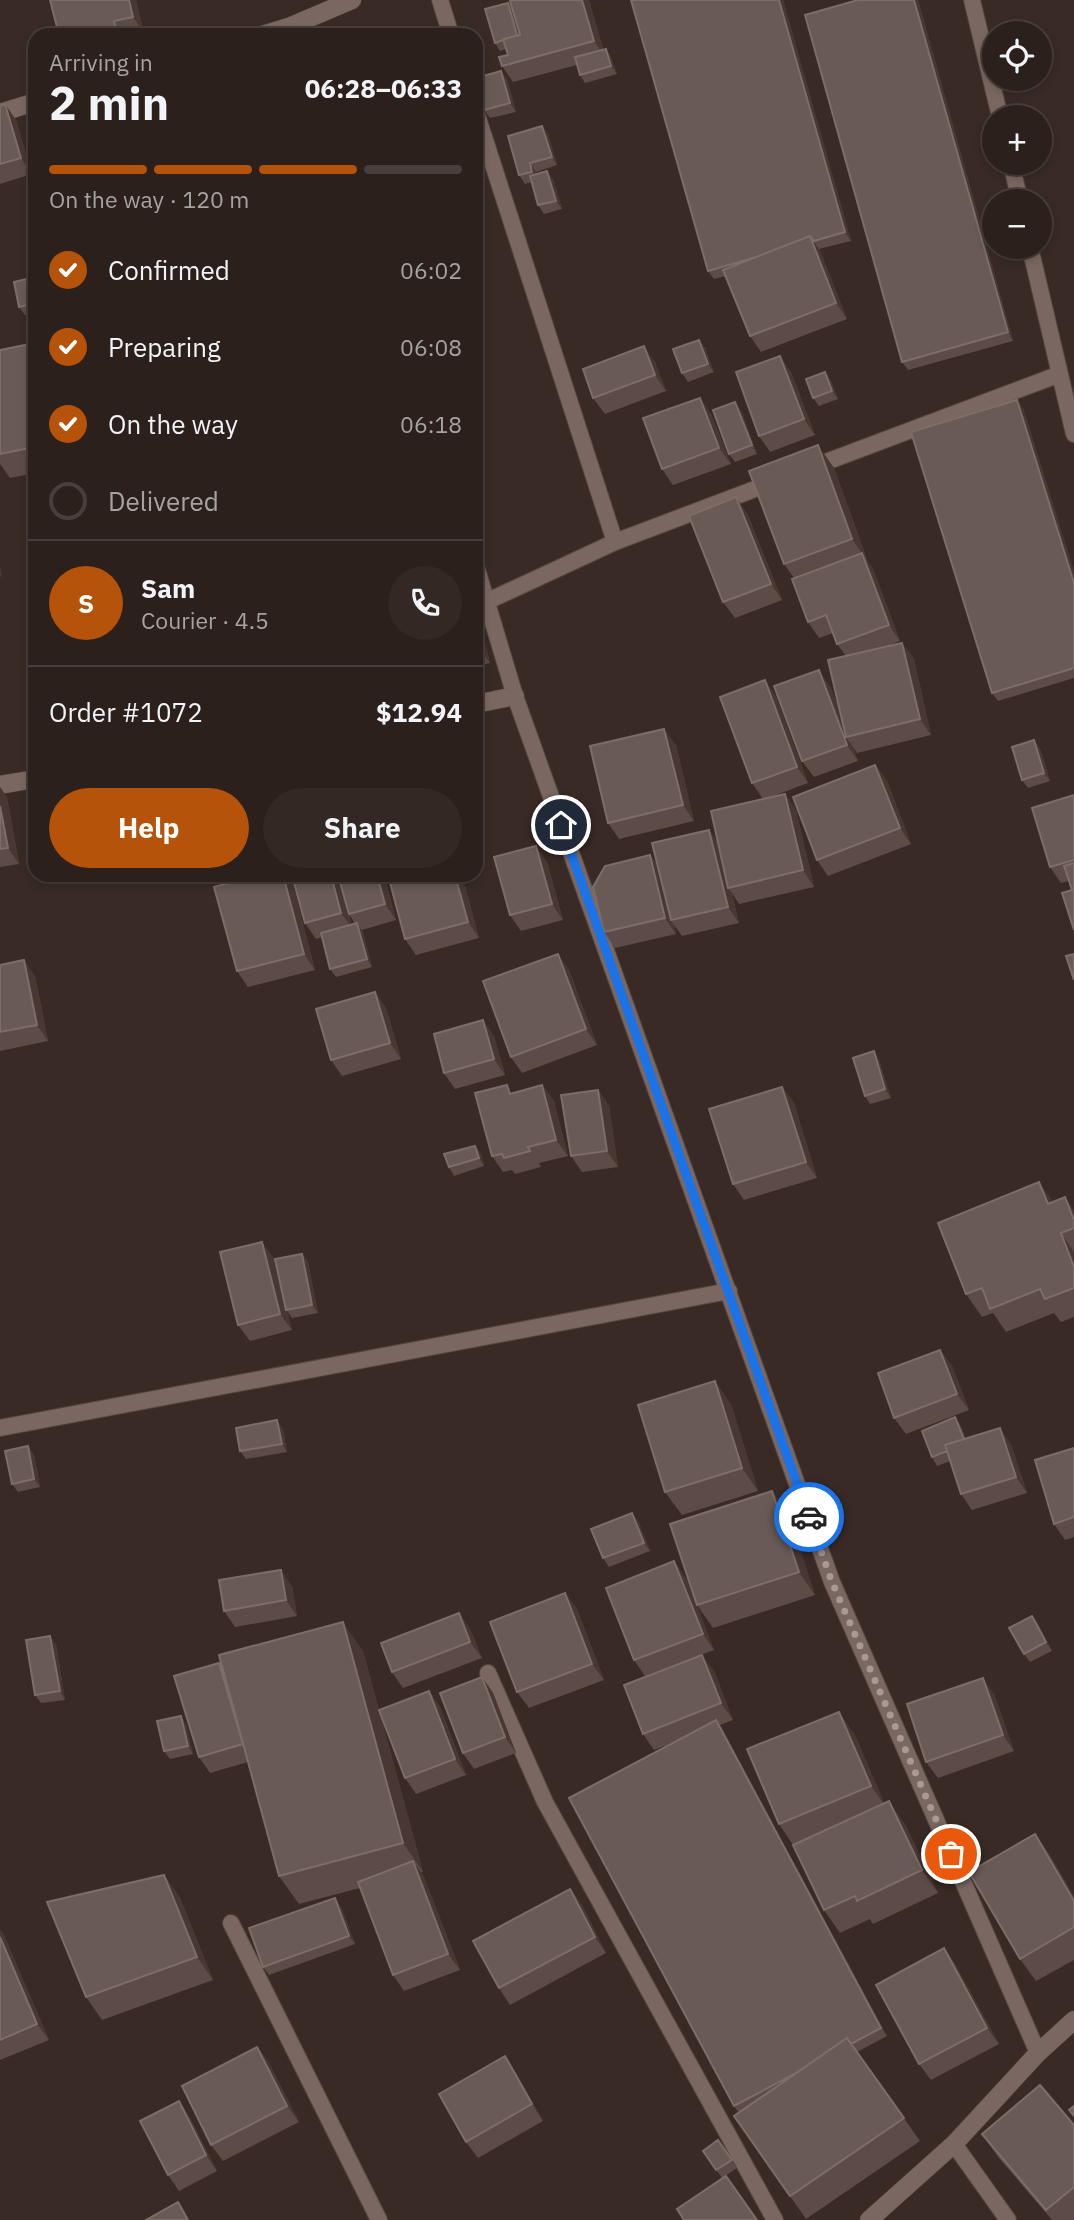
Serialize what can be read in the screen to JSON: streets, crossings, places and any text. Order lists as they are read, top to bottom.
{
  "page": {
    "map_buttons": ["+", "−"],
    "heading": ["2 min", "Arriving in", "06:28–06:33"],
    "panel": [
      "Sam",
      "Courier · 4.5",
      "Order #1072",
      "$12.94"
    ],
    "bar": "On the way · 120 m",
    "list": [
      ["Confirmed", "06:02"],
      ["Preparing", "06:08"],
      ["On the way", "06:18"],
      "Delivered"
    ],
    "round": "S",
    "buttons": ["Help", "Share"]
  }
}
